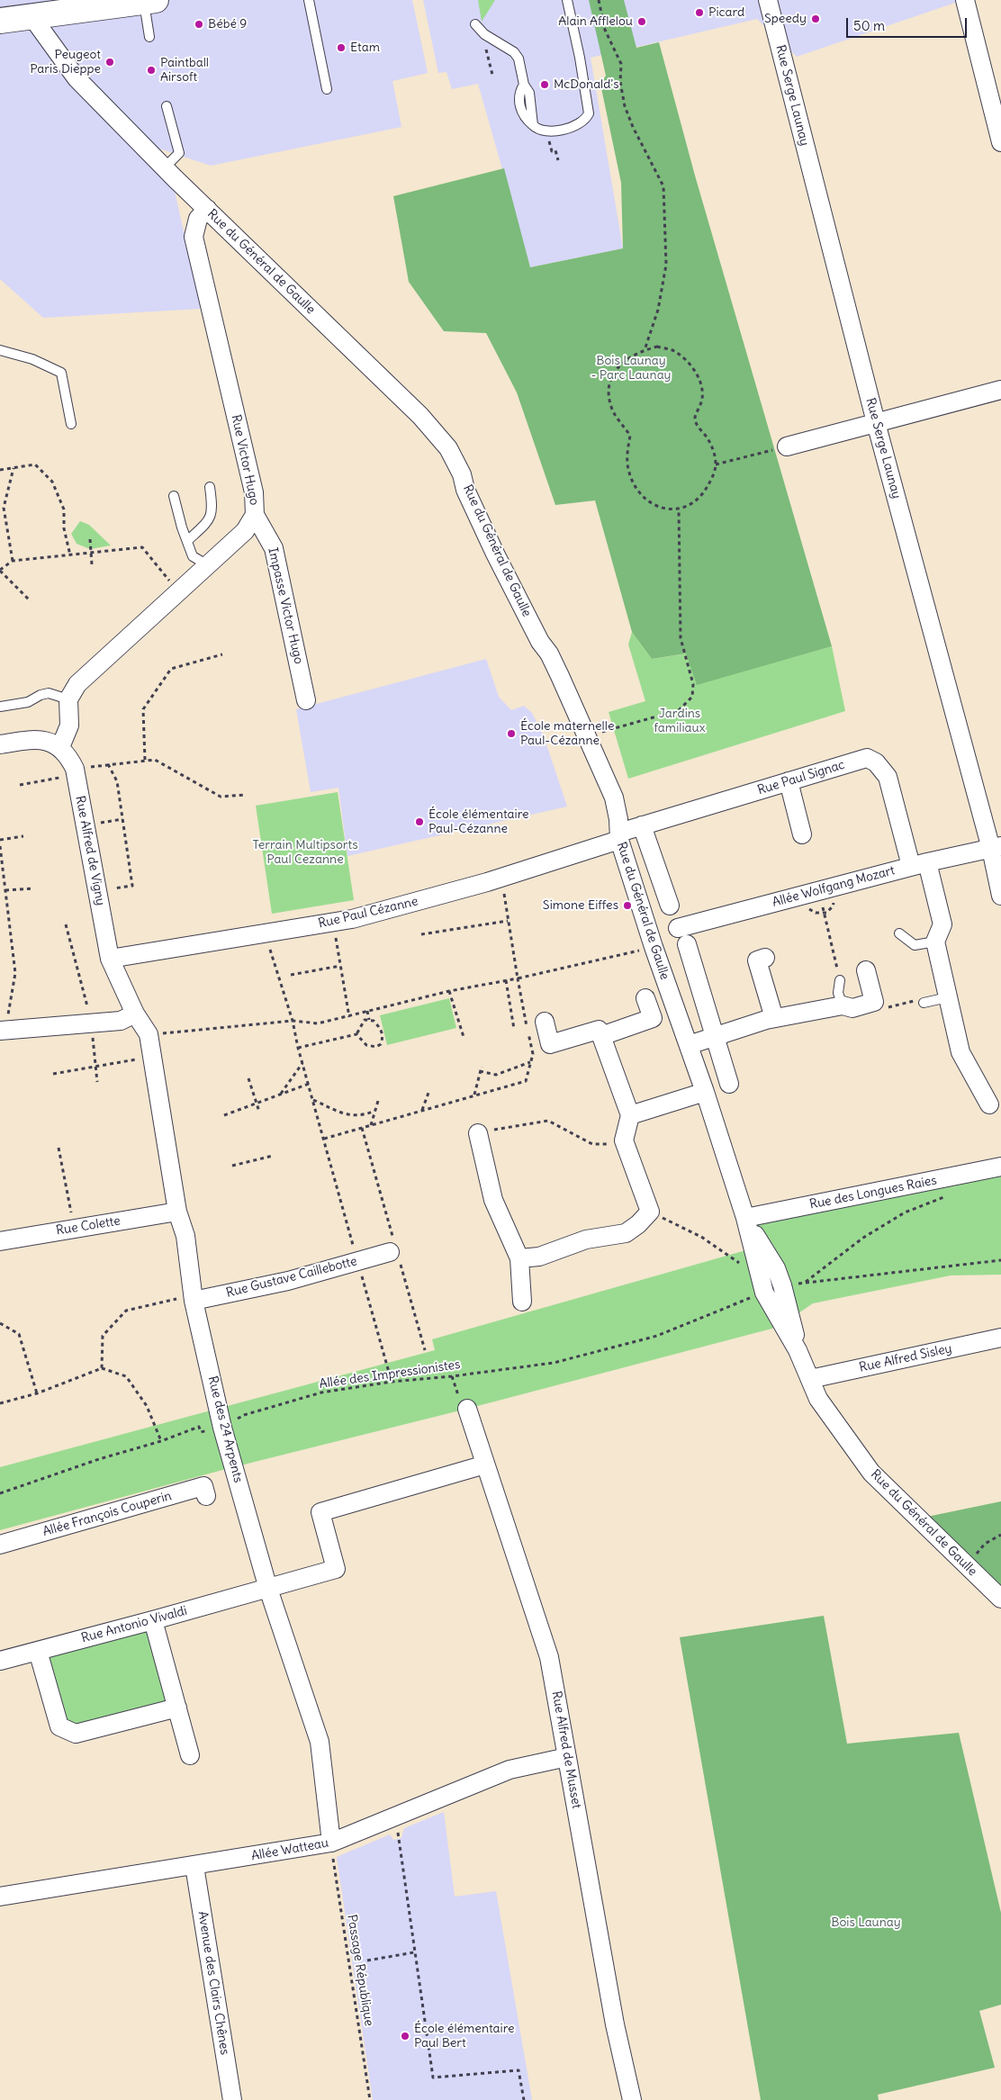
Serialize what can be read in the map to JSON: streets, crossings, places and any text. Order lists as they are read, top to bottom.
{
  "streets": {
    "street": [
      "Rue Serge Launay",
      "Rue du Général de Gaulle",
      "Rue Victor Hugo",
      "Impasse Victor Hugo",
      "Rue Paul Signac",
      "Rue Alfred de Vigny",
      "Allée Wolfgang Mozart",
      "Rue Paul Cézanne",
      "Rue des Longues Raies",
      "Rue Colette",
      "Rue Gustave Caillebotte",
      "Rue Alfred Sisley",
      "Rue des 24 Arpents",
      "Allée François Couperin",
      "Rue Antonio Vivaldi",
      "Rue Alfred de Musset",
      "Allée Watteau",
      "Avenue des Clairs Chênes"
    ],
    "path": ["Allée des Impressionistes", "Passage République"]
  },
  "crossings": [
    ["Rue Serge Launay", "Allée Wolfgang Mozart"],
    ["Rue du Général de Gaulle", "Rue Victor Hugo"],
    ["Rue du Général de Gaulle", "Rue Paul Signac"],
    ["Rue du Général de Gaulle", "Rue Paul Cézanne"],
    ["Rue du Général de Gaulle", "Rue des Longues Raies"],
    ["Rue du Général de Gaulle", "Rue Alfred Sisley"],
    ["Rue du Général de Gaulle", "Allée des Impressionistes"],
    ["Rue Victor Hugo", "Impasse Victor Hugo"],
    ["Rue Paul Signac", "Allée Wolfgang Mozart"],
    ["Rue Paul Signac", "Rue Paul Cézanne"],
    ["Rue Alfred de Vigny", "Rue Paul Cézanne"],
    ["Rue Alfred de Vigny", "Rue des 24 Arpents"],
    ["Rue Colette", "Rue des 24 Arpents"],
    ["Rue Gustave Caillebotte", "Rue des 24 Arpents"],
    ["Allée des Impressionistes", "Rue des 24 Arpents"],
    ["Rue des 24 Arpents", "Rue Antonio Vivaldi"],
    ["Rue des 24 Arpents", "Allée Watteau"],
    ["Rue des 24 Arpents", "Passage République"],
    ["Rue Antonio Vivaldi", "Rue Alfred de Musset"],
    ["Rue Alfred de Musset", "Allée Watteau"],
    ["Allée Watteau", "Passage République"],
    ["Allée Watteau", "Avenue des Clairs Chênes"]
  ],
  "parks": [
    "Bois Launay - Parc Launay",
    "Jardins familiaux",
    "Terrain Multipsorts Paul Cezanne",
    "Bois Launay"
  ],
  "places": [
    "Picard",
    "Speedy",
    "Alain Afflelou",
    "Bébé 9",
    "Etam",
    "Peugeot Paris Dieppe",
    "Paintball Airsoft",
    "McDonald's",
    "École maternelle Paul-Cézanne",
    "École élémentaire Paul-Cézanne",
    "Simone Eiffes",
    "École élémentaire Paul Bert"
  ],
  "scale_bar": "50 m"
}
